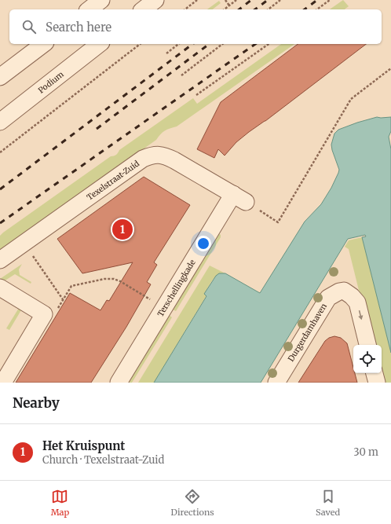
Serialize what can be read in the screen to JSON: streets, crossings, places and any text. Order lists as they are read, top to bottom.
{
  "streets": {
    "street": [
      "Podium",
      "Texelstraat-Zuid",
      "Terschellingkade",
      "Durgerdamhaven"
    ]
  },
  "crossings": [
    ["Texelstraat-Zuid", "Terschellingkade"]
  ],
  "page": {
    "search": "Search here",
    "pins": "1",
    "heading": "Nearby",
    "list": [
      {
        "mark": "1",
        "name": "Het Kruispunt",
        "note": "Church · Texelstraat-Zuid",
        "value": "30 m"
      }
    ],
    "nav": ["Map", "Directions", "Saved"]
  }
}
